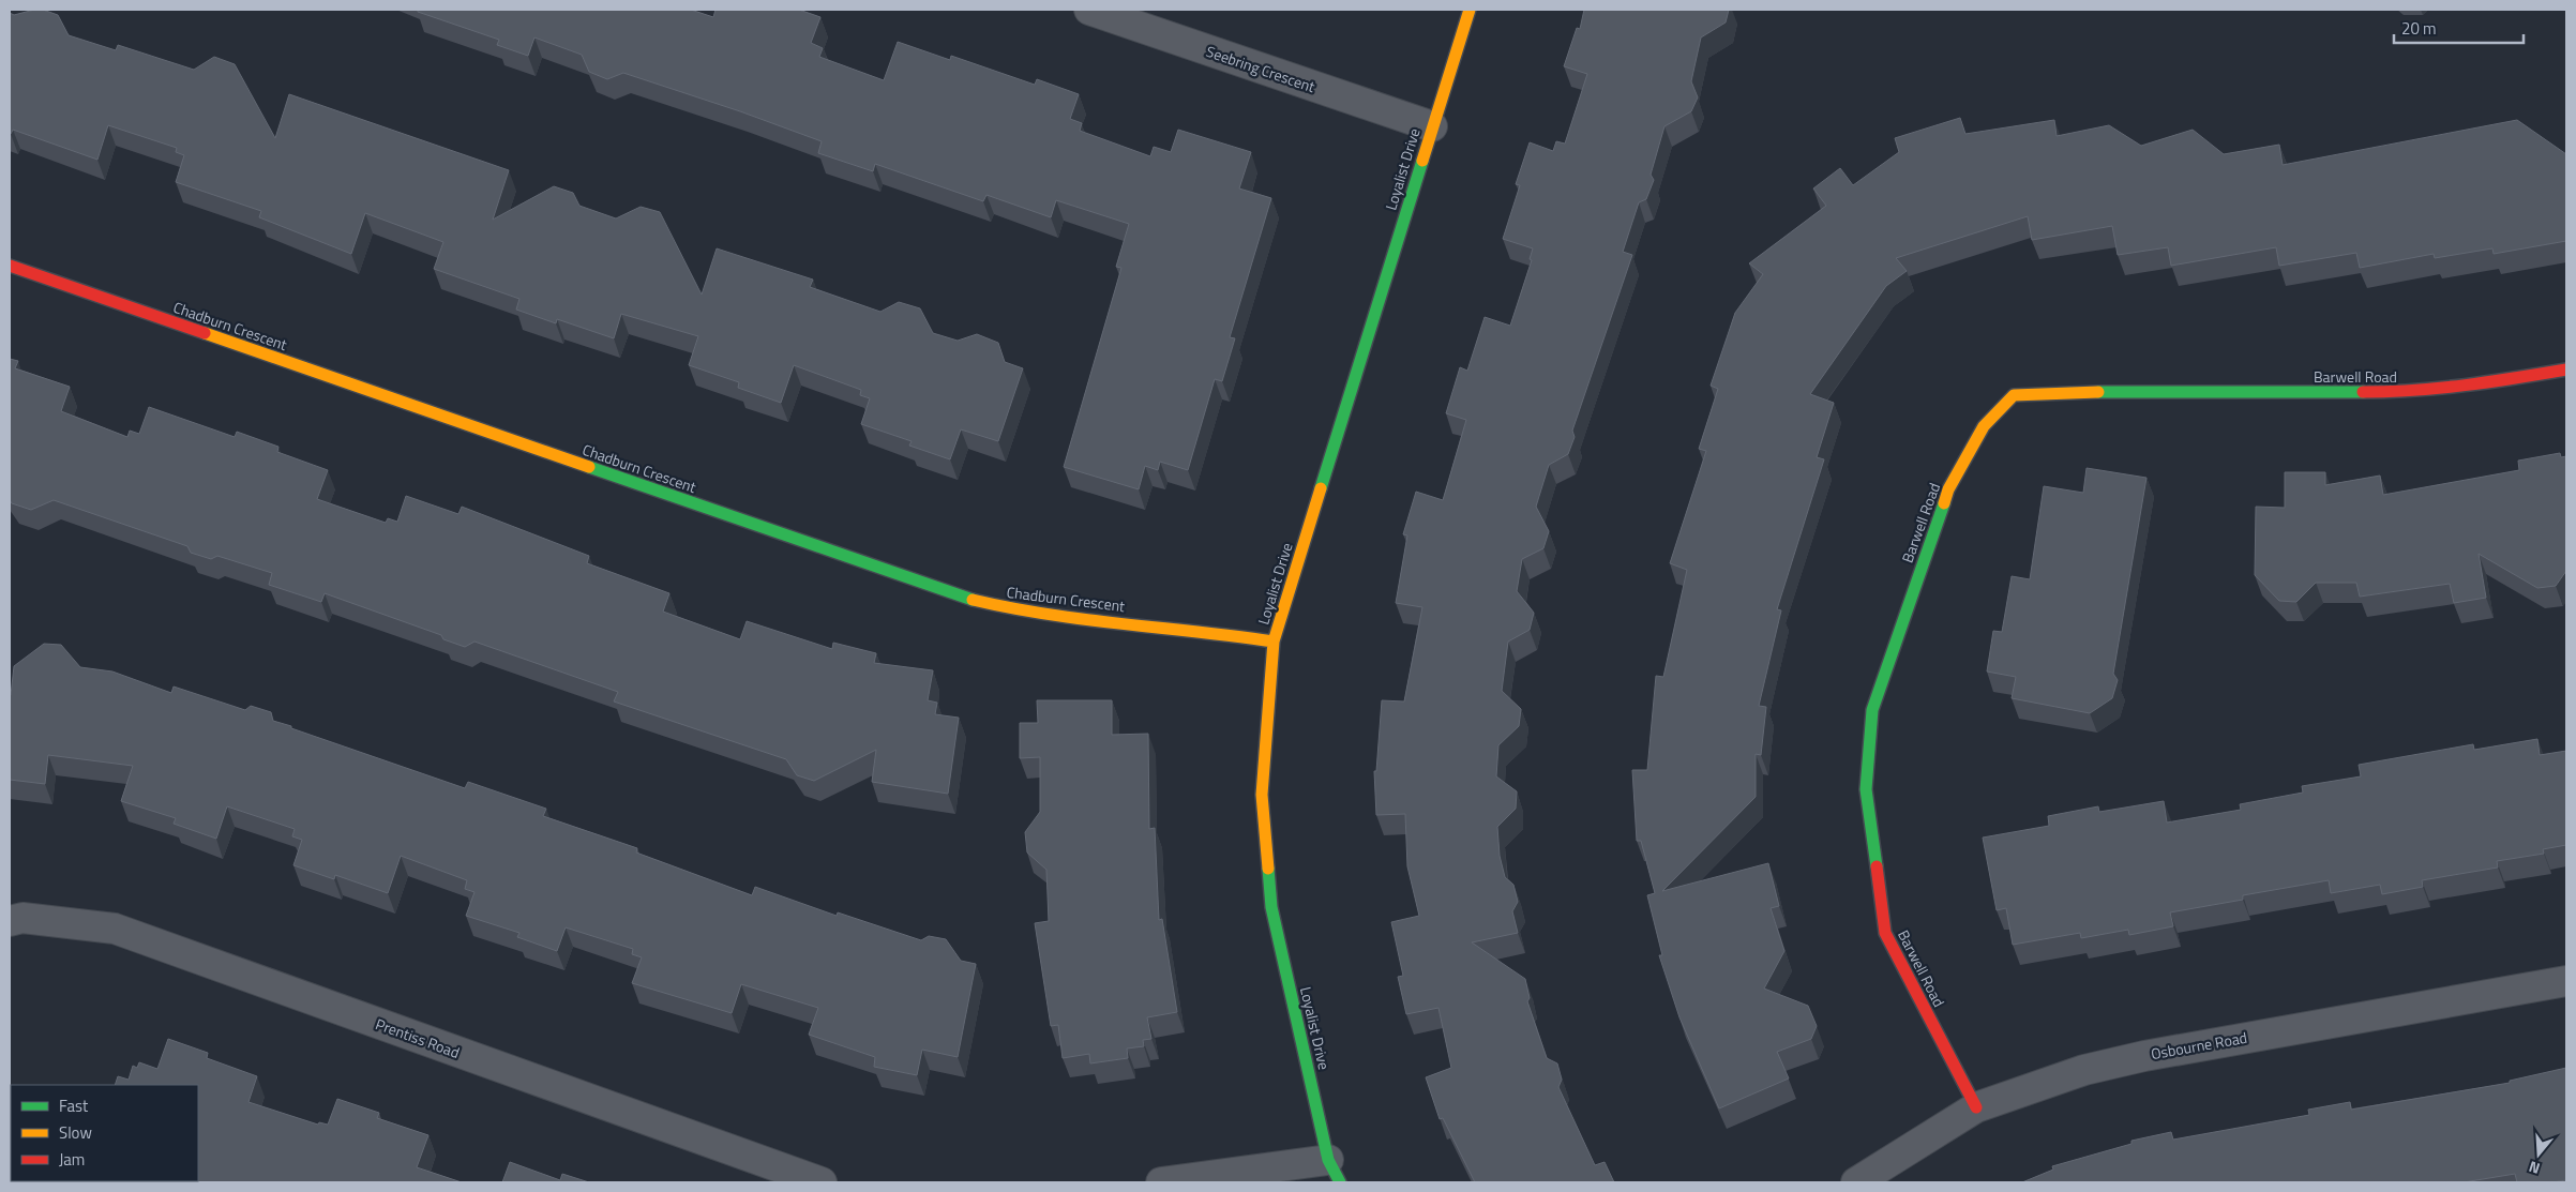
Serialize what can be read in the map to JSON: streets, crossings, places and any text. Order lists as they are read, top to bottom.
{
  "streets": {
    "street": [
      "Seebring Crescent",
      "Loyalist Drive",
      "Chadburn Crescent",
      "Barwell Road",
      "Prentiss Road",
      "Osbourne Road"
    ]
  },
  "crossings": [
    ["Seebring Crescent", "Loyalist Drive"],
    ["Loyalist Drive", "Chadburn Crescent"],
    ["Barwell Road", "Osbourne Road"]
  ],
  "legend": ["Fast", "Slow", "Jam"],
  "scale_bar": "20 m",
  "north": "bottom"
}
